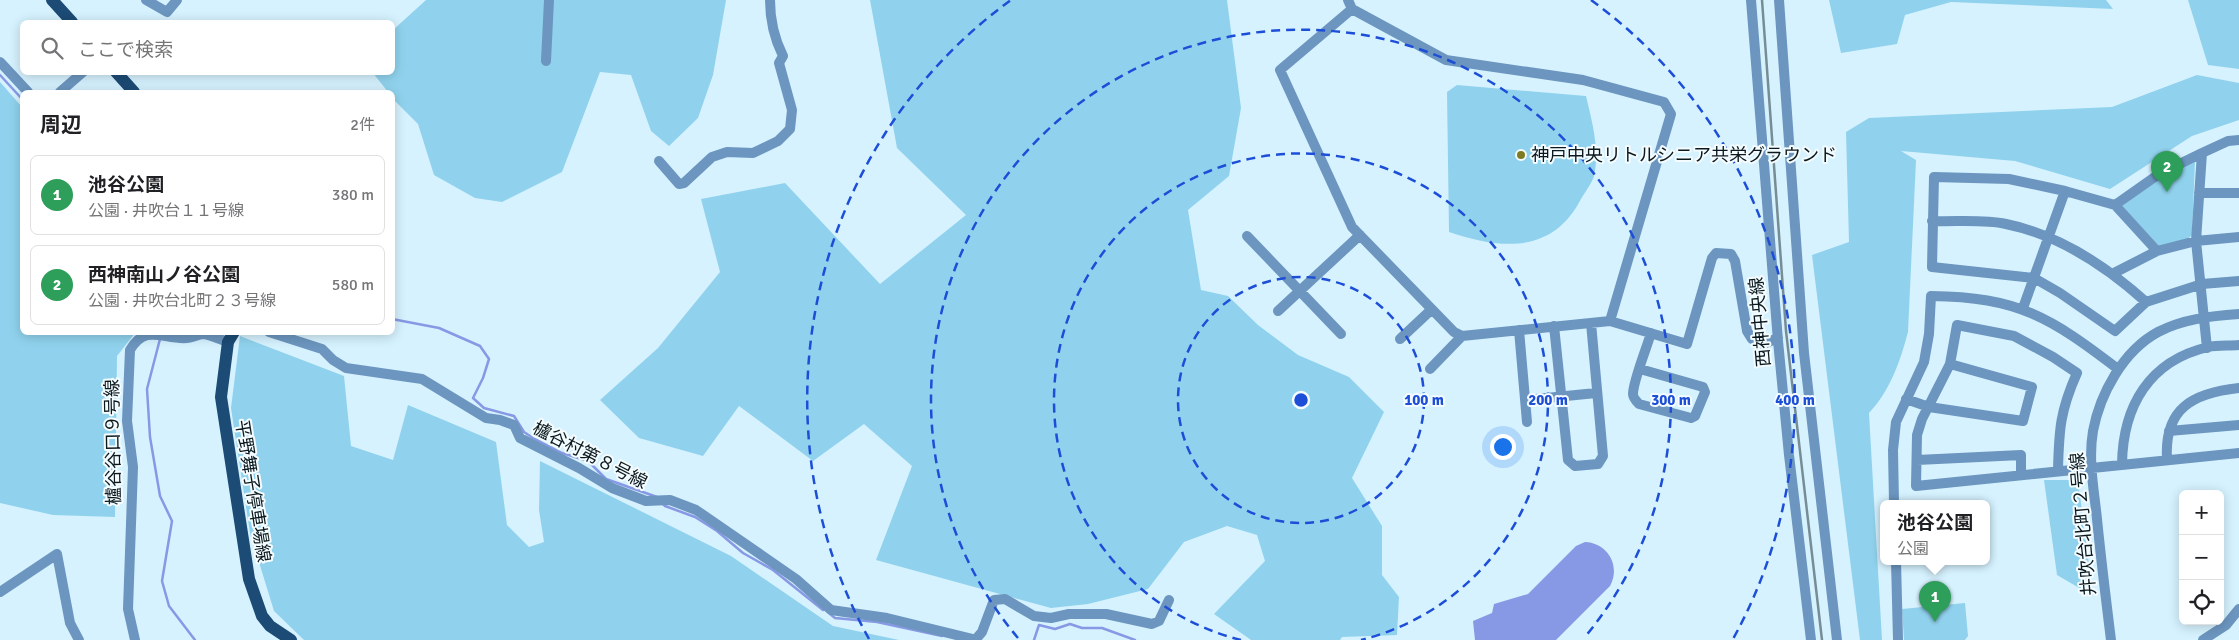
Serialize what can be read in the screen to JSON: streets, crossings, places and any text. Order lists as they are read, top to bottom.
{
  "streets": {
    "main road": ["平野舞子停車場線"],
    "street": [
      "西神中央線",
      "櫨谷谷口９号線",
      "櫨谷村第８号線",
      "井吹台北町２号線"
    ]
  },
  "crossings": [
    ["櫨谷谷口９号線", "平野舞子停車場線"]
  ],
  "places": ["神戸中央リトルシニア共栄グラウンド"],
  "page": {
    "search": "ここで検索",
    "heading": ["周辺", "2件"],
    "pins": ["2", "1"],
    "list": [
      {
        "mark": "1",
        "name": "池谷公園",
        "note": "公園 · 井吹台１１号線",
        "value": "380 m"
      },
      {
        "mark": "2",
        "name": "西神南山ノ谷公園",
        "note": "公園 · 井吹台北町２３号線",
        "value": "580 m"
      }
    ],
    "map_buttons": ["+", "−"],
    "popup": ["池谷公園", "公園"]
  },
  "rings": [
    "100 m",
    "200 m",
    "300 m",
    "400 m"
  ]
}
